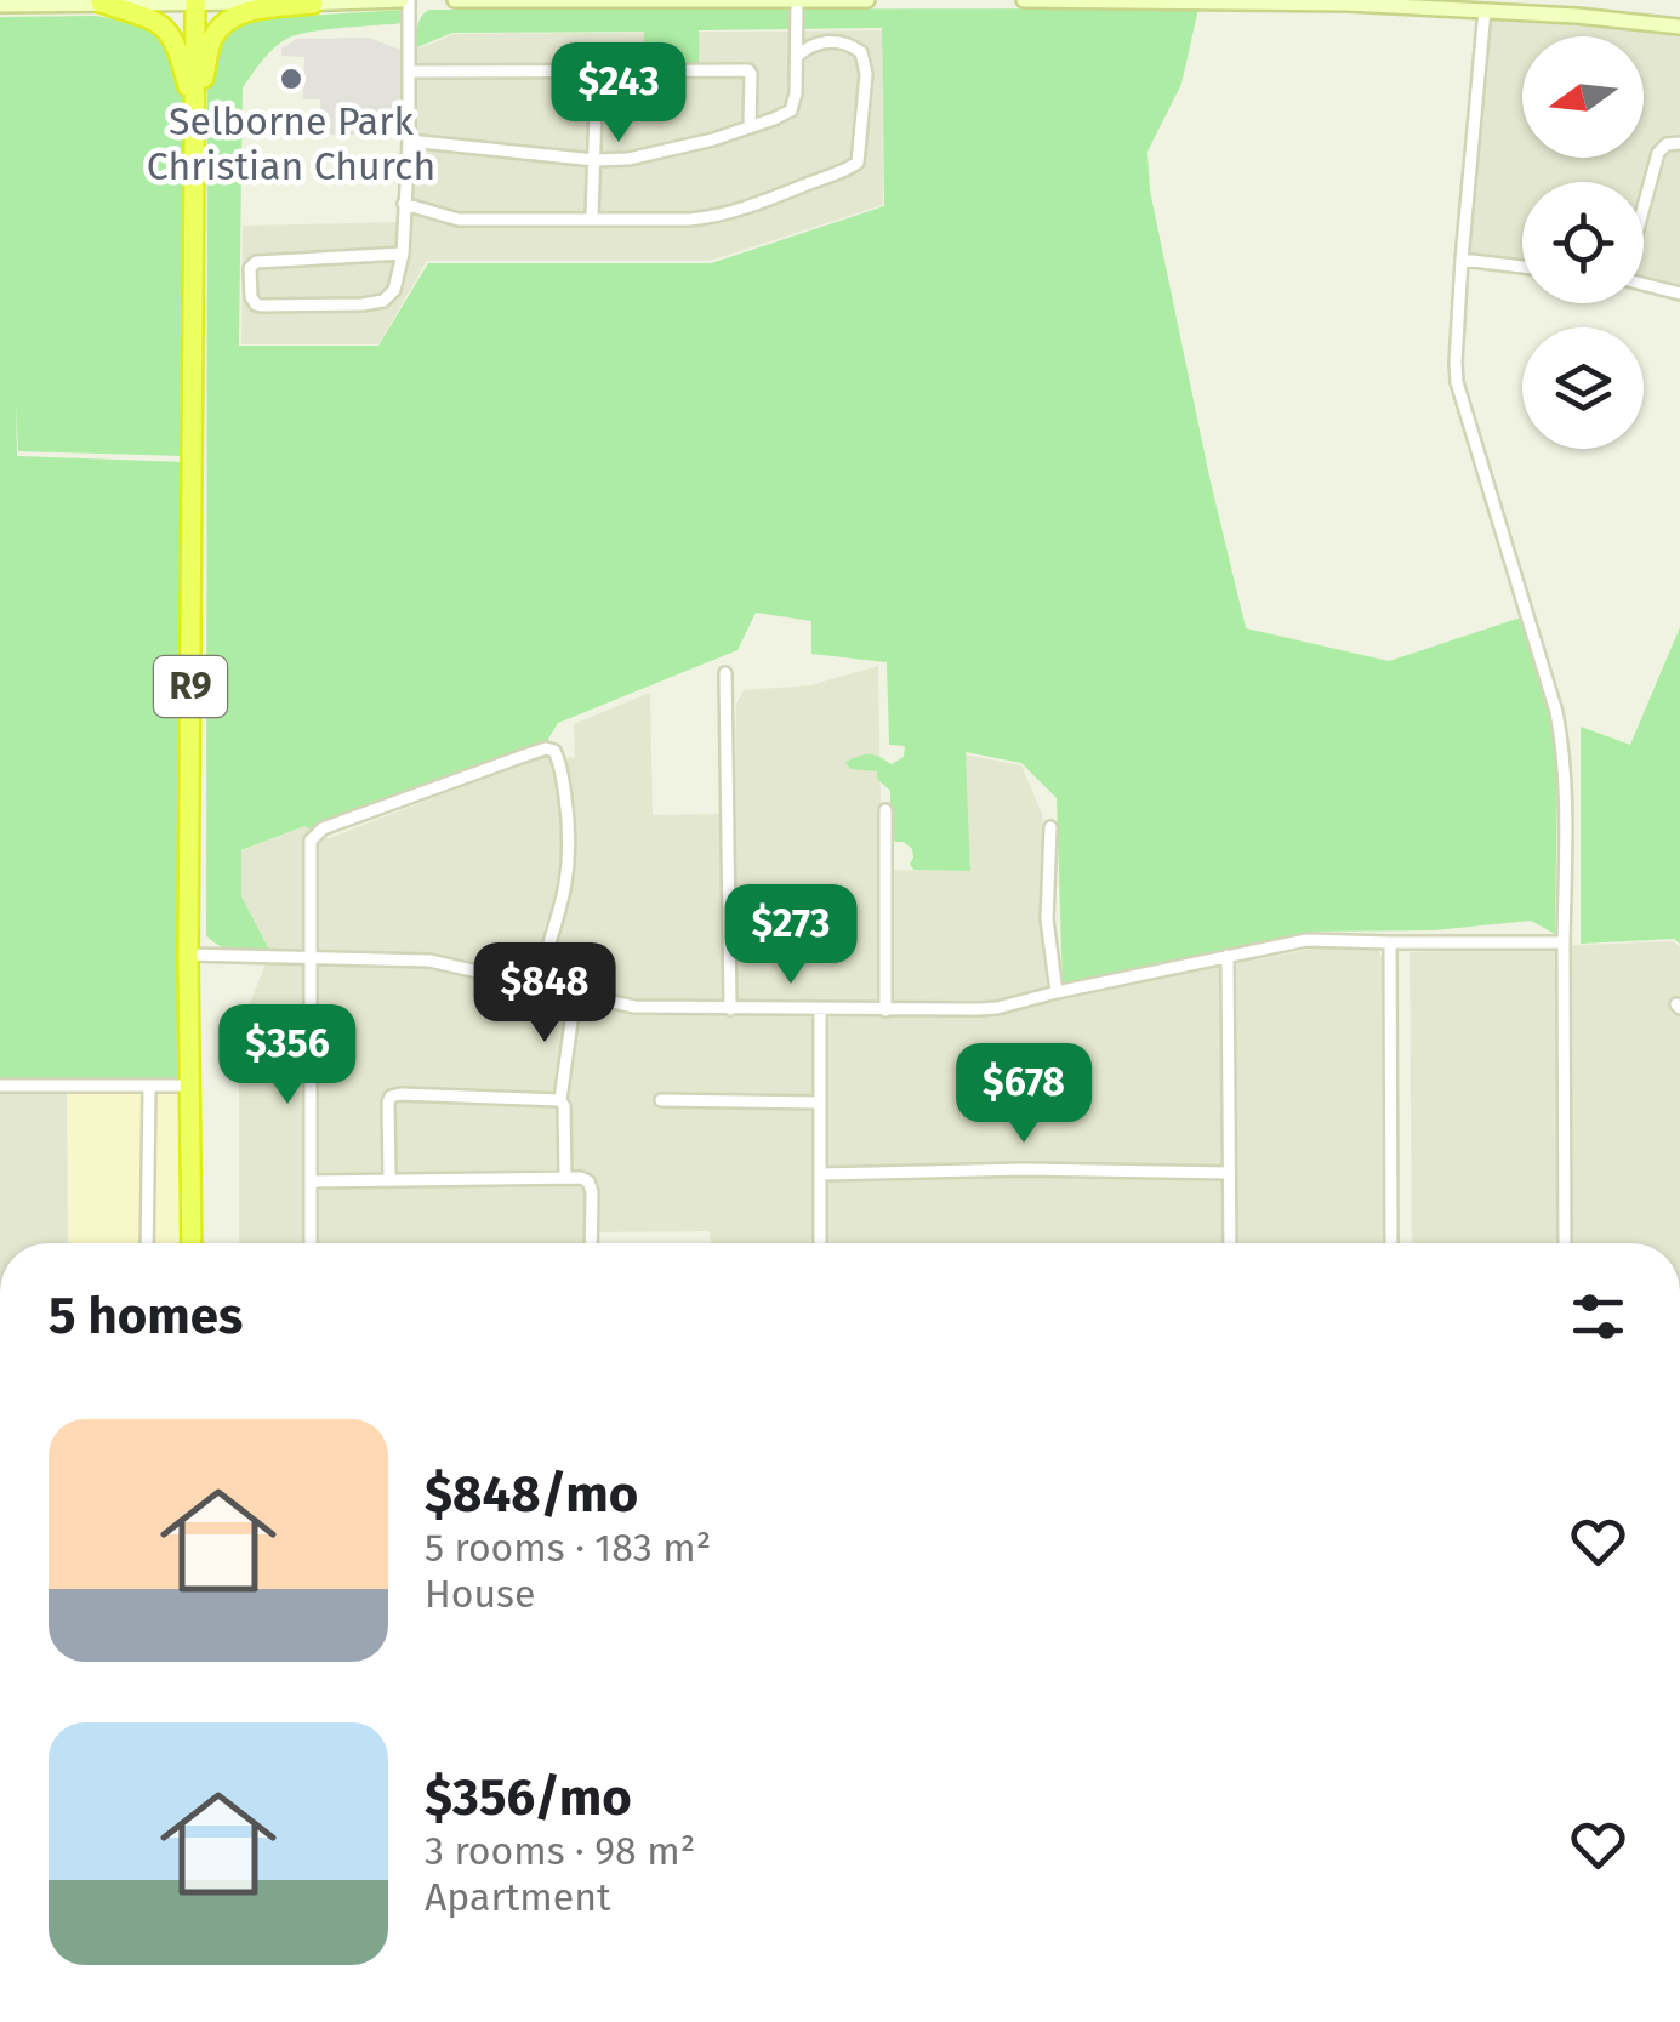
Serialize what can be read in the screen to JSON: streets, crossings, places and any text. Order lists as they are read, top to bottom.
{
  "streets": {
    "highway": ["R9"]
  },
  "places": ["Selborne Park Christian Church"],
  "north": "left",
  "page": {
    "price": [
      "$243",
      "$273",
      "$848",
      "$356",
      "$678"
    ],
    "heading": "5 homes",
    "list": [
      {
        "name": "$848/mo",
        "note": "5 rooms · 183 m² · House"
      },
      {
        "name": "$356/mo",
        "note": "3 rooms · 98 m² · Apartment"
      }
    ]
  }
}
